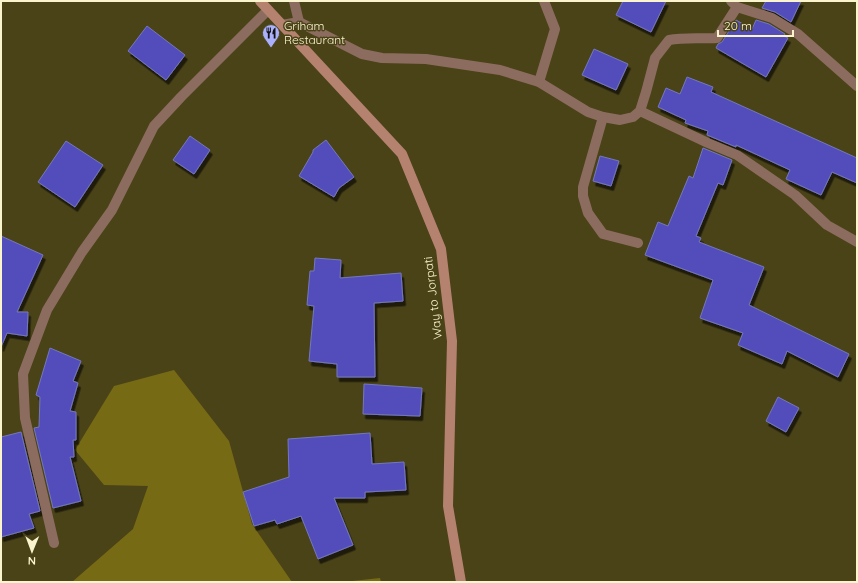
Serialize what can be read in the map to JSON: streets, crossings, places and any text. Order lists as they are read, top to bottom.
{
  "streets": {
    "street": ["Way to Jorpati"]
  },
  "places": {
    "restaurant": ["Griham Restaurant"]
  },
  "scale_bar": "20 m",
  "north": "bottom"
}
